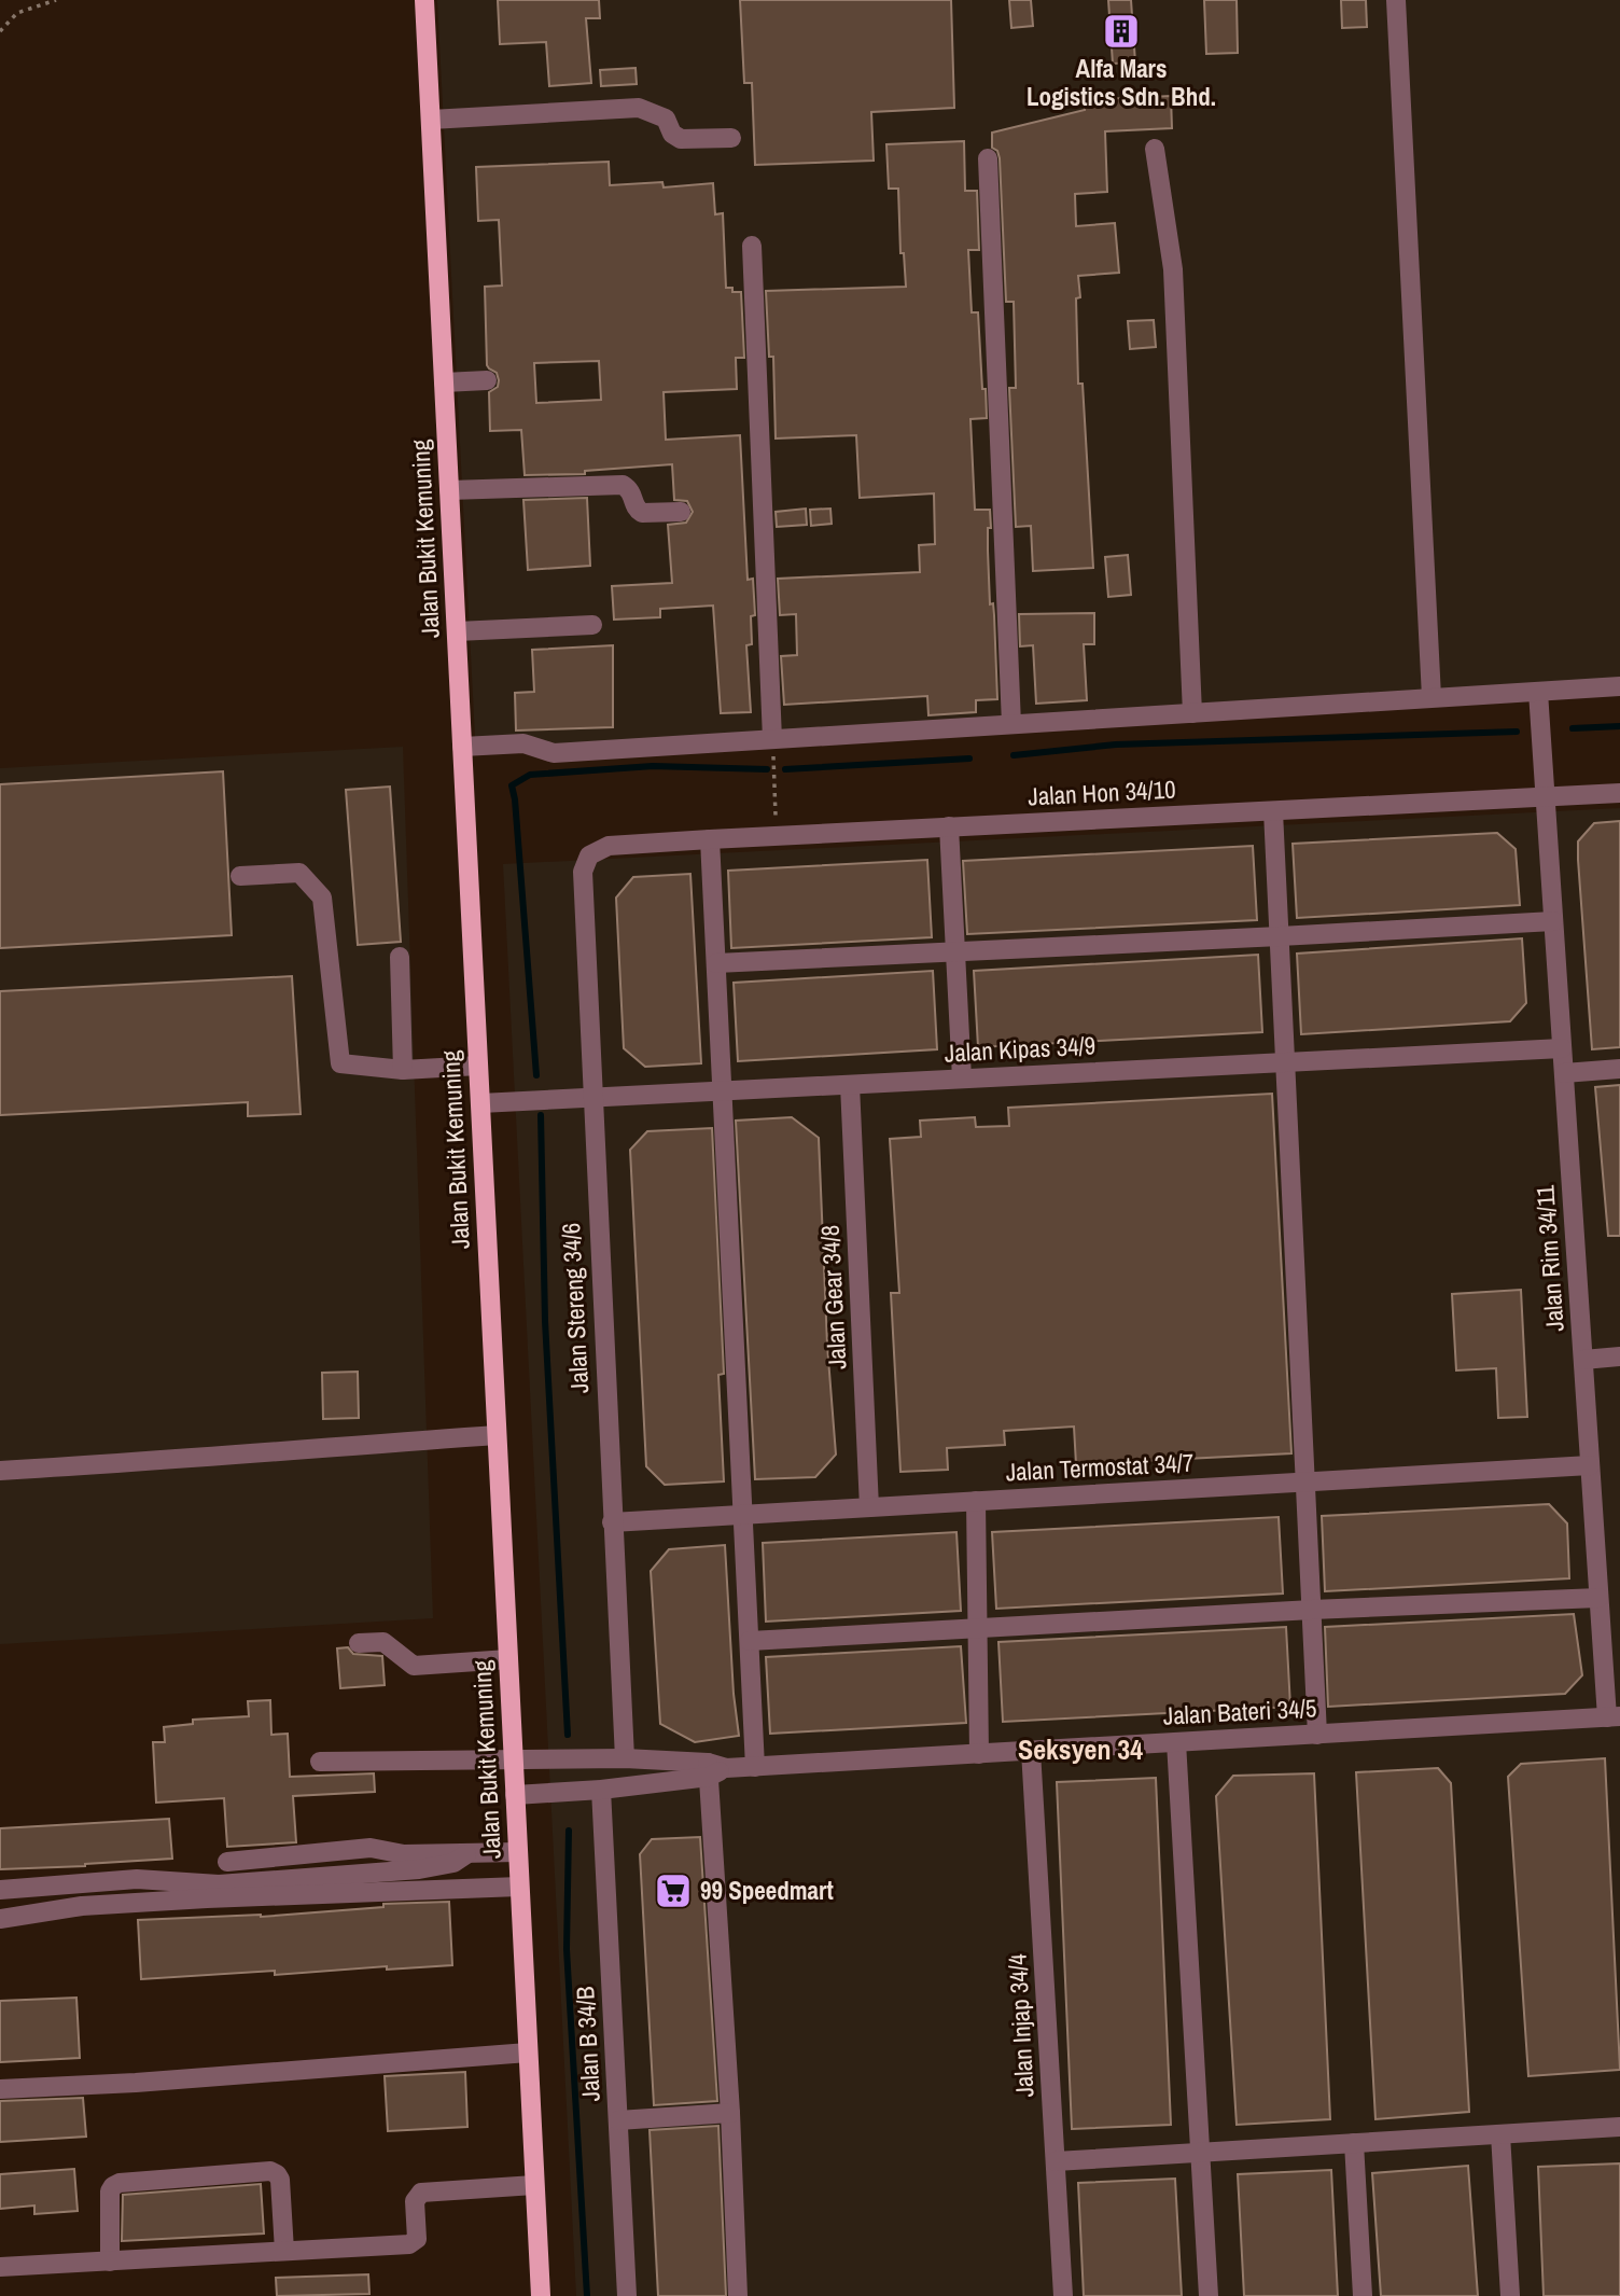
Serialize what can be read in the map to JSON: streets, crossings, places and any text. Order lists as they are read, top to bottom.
{
  "streets": {
    "main road": ["Jalan Bukit Kemuning"],
    "street": [
      "Jalan Hon 34/10",
      "Jalan Kipas 34/9",
      "Jalan Rim 34/11",
      "Jalan Gear 34/8",
      "Jalan Stereng 34/6",
      "Jalan Termostat 34/7",
      "Jalan Bateri 34/5",
      "Jalan Injap 34/4",
      "Jalan B 34/B"
    ]
  },
  "crossings": [
    ["Jalan Bukit Kemuning", "Jalan Kipas 34/9"],
    ["Jalan Hon 34/10", "Jalan Rim 34/11"],
    ["Jalan Hon 34/10", "Jalan Stereng 34/6"],
    ["Jalan Kipas 34/9", "Jalan Rim 34/11"],
    ["Jalan Kipas 34/9", "Jalan Gear 34/8"],
    ["Jalan Kipas 34/9", "Jalan Stereng 34/6"],
    ["Jalan Rim 34/11", "Jalan Termostat 34/7"],
    ["Jalan Rim 34/11", "Jalan Bateri 34/5"],
    ["Jalan Gear 34/8", "Jalan Termostat 34/7"],
    ["Jalan Stereng 34/6", "Jalan Termostat 34/7"],
    ["Jalan Bateri 34/5", "Jalan Injap 34/4"]
  ],
  "districts": ["Seksyen 34"],
  "places": {
    "building": ["Alfa Mars Logistics Sdn. Bhd."],
    "supermarket": ["99 Speedmart"]
  }
}
